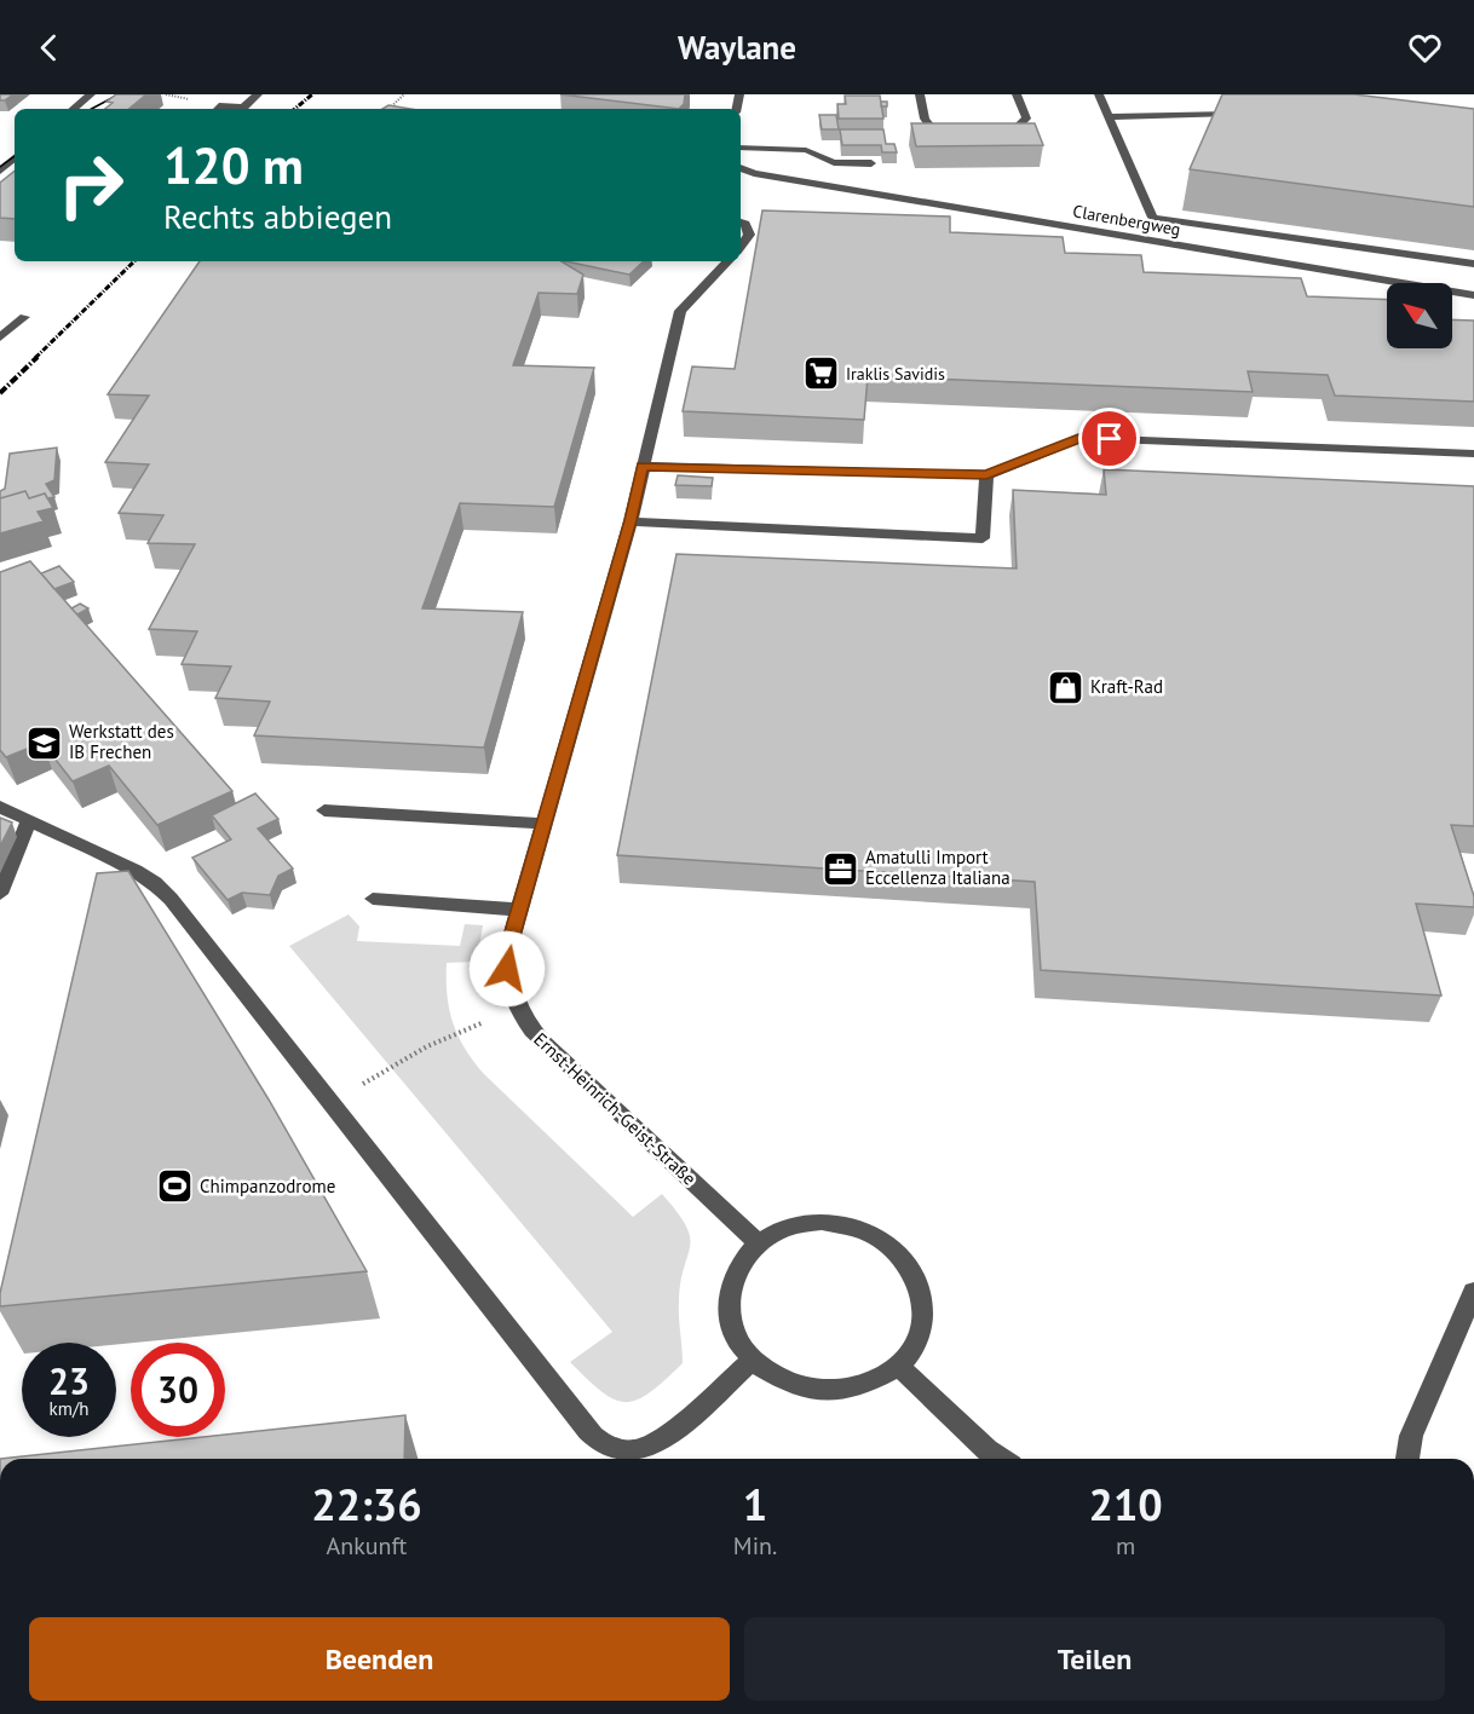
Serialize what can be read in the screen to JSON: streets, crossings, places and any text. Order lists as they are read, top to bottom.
{
  "streets": {
    "street": ["Clarenbergweg", "Ernst-Heinrich-Geist-Straße"]
  },
  "places": {
    "supermarket": ["Iraklis Savidis"],
    "shop": ["Kraft-Rad"],
    "school or university": ["Werkstatt des IB Frechen"],
    "office": ["Amatulli Import Eccellenza Italiana"],
    "sports": ["Chimpanzodrome"]
  },
  "north": "top left",
  "page": {
    "header": "Waylane",
    "turn": ["120 m", "Rechts abbiegen"],
    "speed": "23 km/h",
    "limit": "30",
    "eta": [
      "22:36",
      "Ankunft",
      "1",
      "Min.",
      "210",
      "m"
    ],
    "buttons": ["Beenden", "Teilen"]
  }
}
